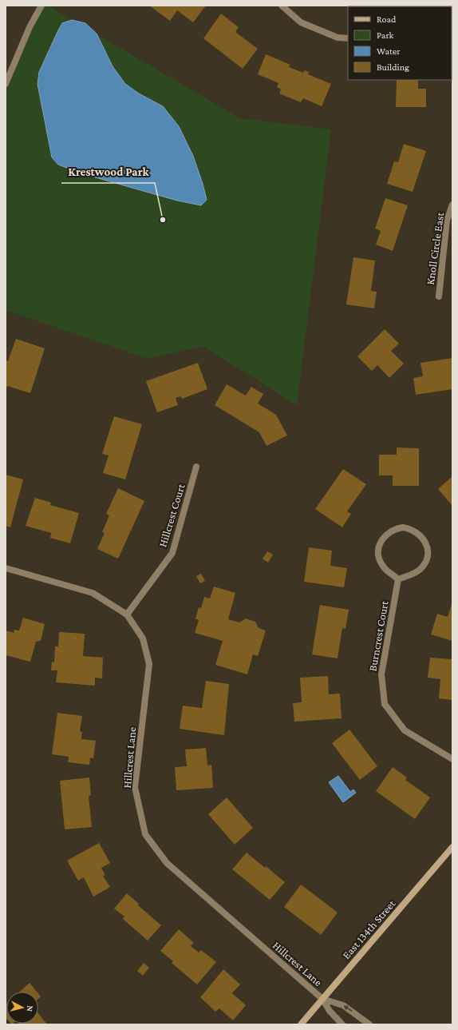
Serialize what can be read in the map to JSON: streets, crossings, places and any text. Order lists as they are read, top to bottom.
{
  "streets": {
    "street": [
      "Knoll Circle East",
      "Hillcrest Court",
      "Burncrest Court",
      "Hillcrest Lane",
      "East 134th Street"
    ]
  },
  "crossings": [
    ["Hillcrest Court", "Hillcrest Lane"],
    ["Hillcrest Lane", "East 134th Street"]
  ],
  "places": ["Krestwood Park"],
  "legend": [
    "Road",
    "Park",
    "Water",
    "Building"
  ],
  "north": "right"
}
